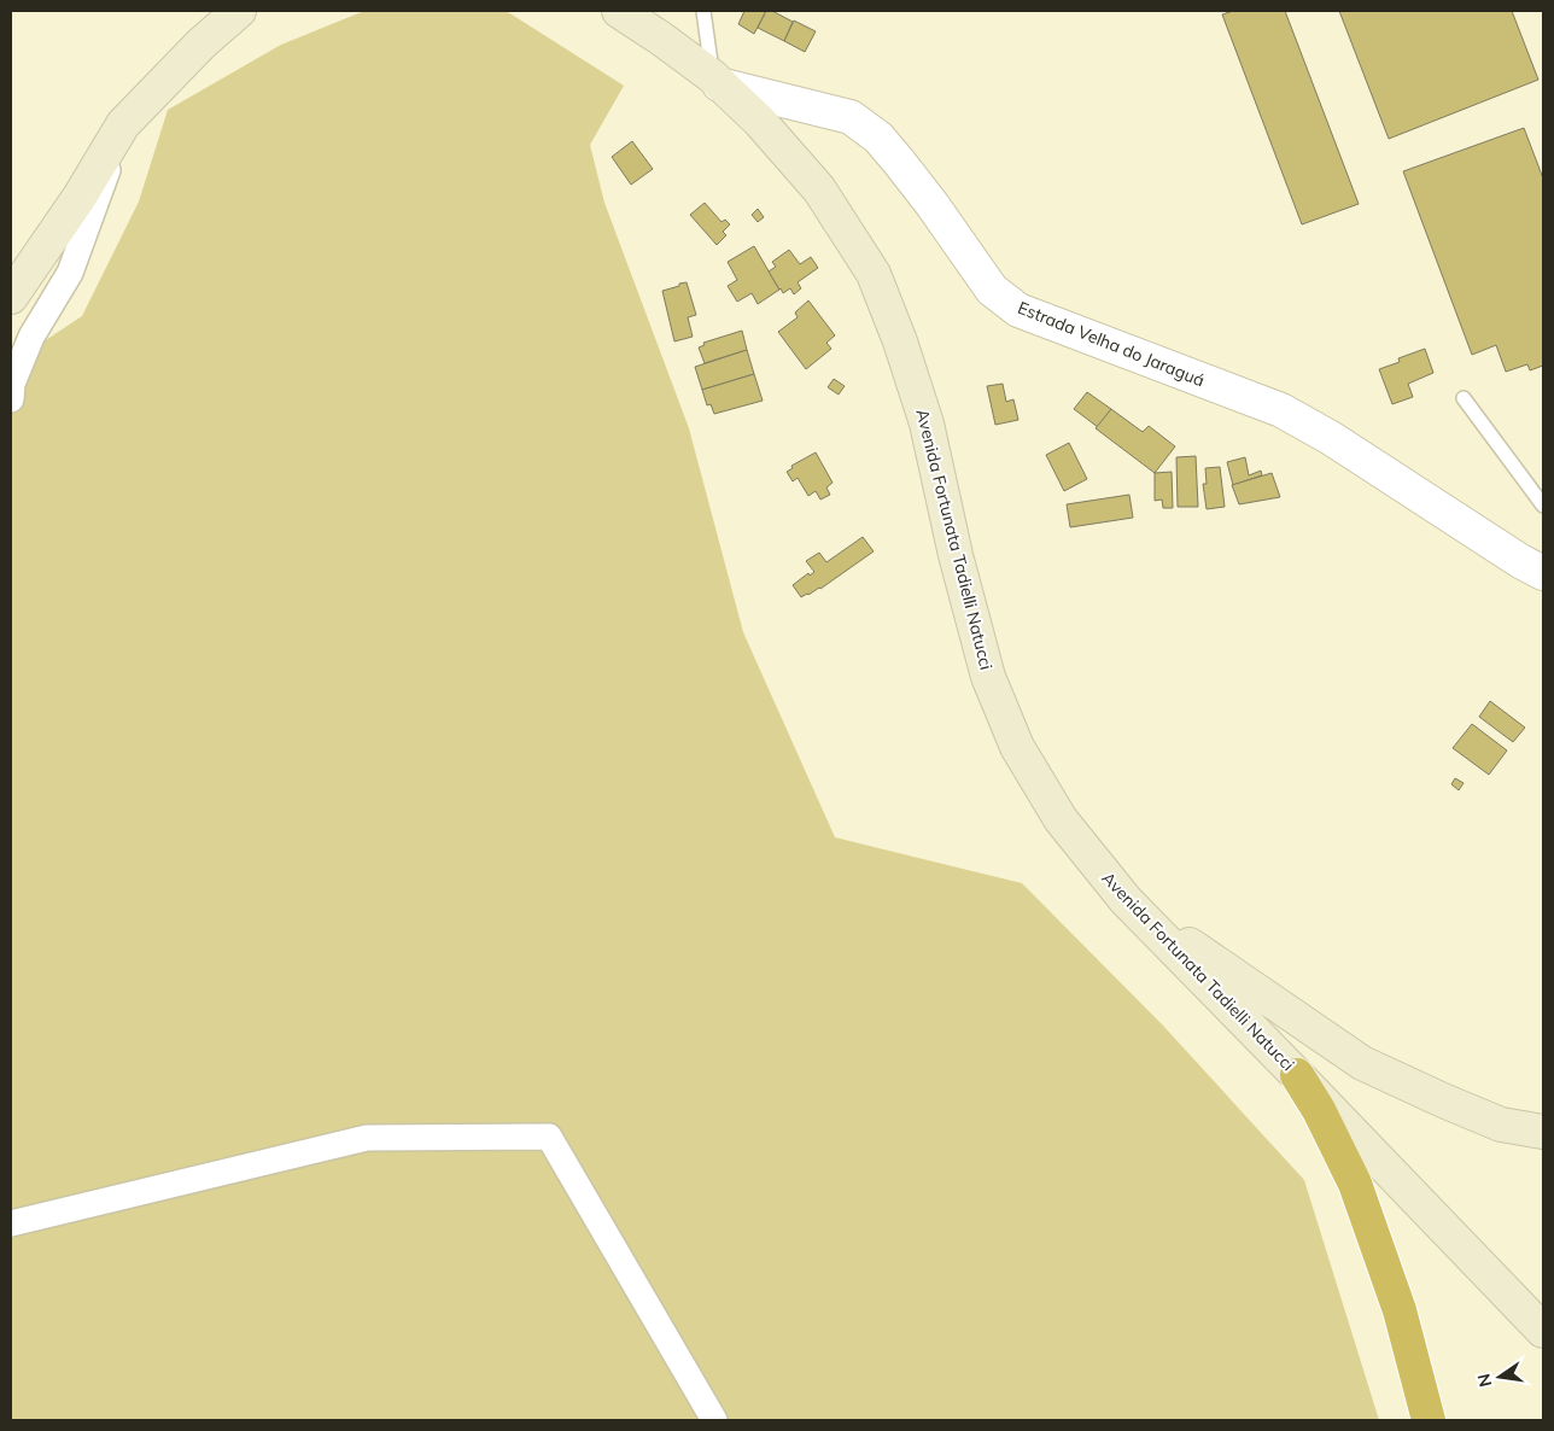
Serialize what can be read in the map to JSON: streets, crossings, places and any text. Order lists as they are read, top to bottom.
{
  "streets": {
    "main road": ["Avenida Fortunata Tadielli Natucci"],
    "street": ["Estrada Velha do Jaraguá"]
  },
  "crossings": [
    ["Estrada Velha do Jaraguá", "Avenida Fortunata Tadielli Natucci"]
  ],
  "north": "left"
}
